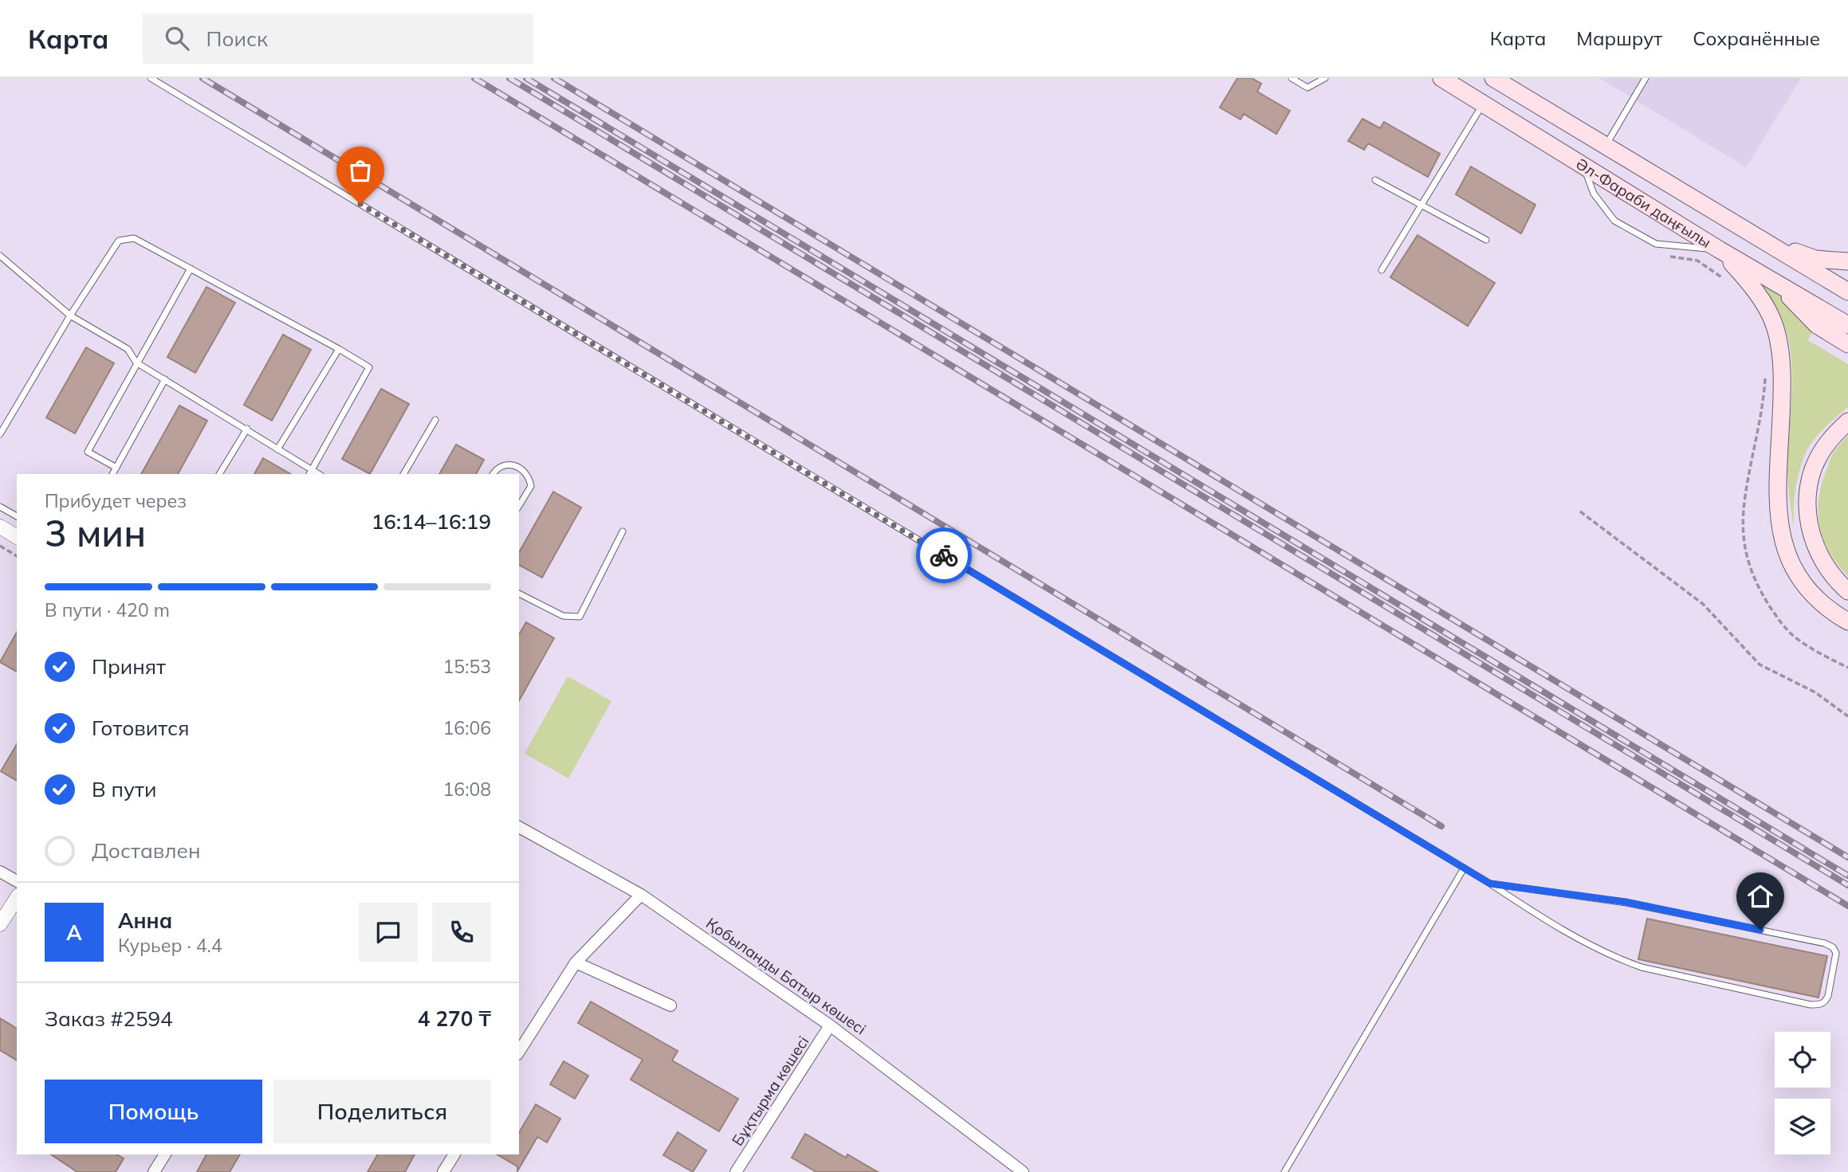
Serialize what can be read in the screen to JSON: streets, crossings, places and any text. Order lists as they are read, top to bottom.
{
  "streets": {
    "main road": ["Әл-Фараби даңғылы"],
    "street": ["Қобыланды Батыр көшесі", "Бұқтырма көшесі"]
  },
  "crossings": [
    ["Қобыланды Батыр көшесі", "Бұқтырма көшесі"]
  ],
  "page": {
    "header": "Карта",
    "search": "Поиск",
    "nav": ["Карта", "Маршрут", "Сохранённые"],
    "heading": ["3 мин", "Прибудет через", "16:14–16:19"],
    "panel": [
      "Анна",
      "Курьер · 4.4",
      "Заказ #2594",
      "4 270 ₸"
    ],
    "bar": "В пути · 420 m",
    "list": [
      ["Принят", "15:53"],
      ["Готовится", "16:06"],
      ["В пути", "16:08"],
      "Доставлен"
    ],
    "round": "А",
    "buttons": ["Помощь", "Поделиться"]
  }
}
